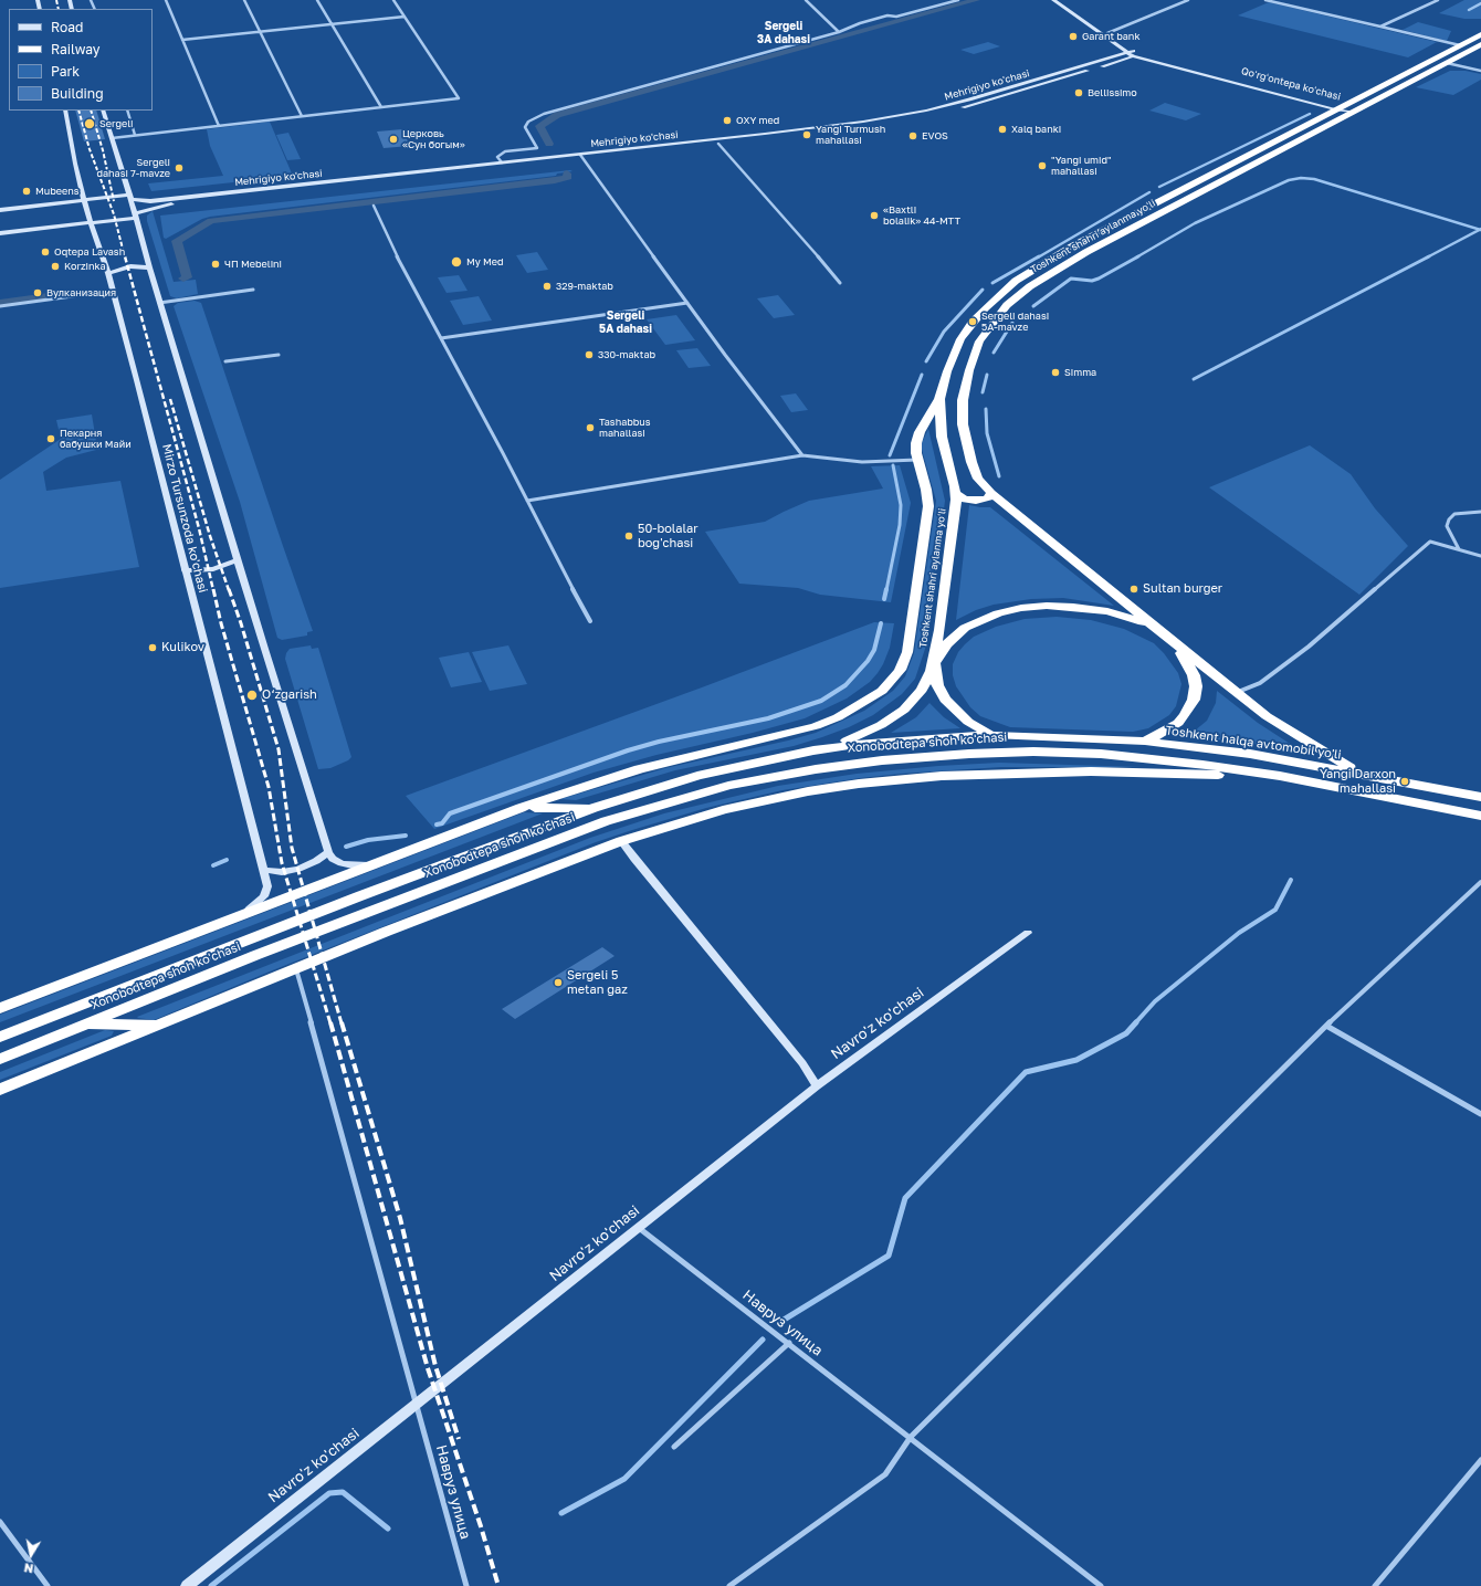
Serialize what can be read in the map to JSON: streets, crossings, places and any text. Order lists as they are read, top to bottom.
{
  "streets": {
    "highway": ["Toshkent shahri aylanma yoʻli", "Xonobodtepa shoh ko'chasi", "Toshkent halqa avtomobil yo'li"],
    "main road": [
      "Qoʻrgʻontepa koʻchasi",
      "Mehrigiyo ko'chasi",
      "Mirzo Tursunzoda ko'chasi",
      "Navro'z ko'chasi"
    ],
    "street": ["Навруз улица"]
  },
  "crossings": [
    ["Qoʻrgʻontepa koʻchasi", "Mehrigiyo ko'chasi"],
    ["Qoʻrgʻontepa koʻchasi", "Toshkent shahri aylanma yoʻli"],
    ["Mehrigiyo ko'chasi", "Mirzo Tursunzoda ko'chasi"],
    ["Toshkent shahri aylanma yoʻli", "Xonobodtepa shoh ko'chasi"],
    ["Toshkent shahri aylanma yoʻli", "Toshkent halqa avtomobil yo'li"],
    ["Xonobodtepa shoh ko'chasi", "Toshkent halqa avtomobil yo'li"],
    ["Navro'z ko'chasi", "Навруз улица"]
  ],
  "districts": ["Sergeli 3A dahasi", "Sergeli 5A dahasi"],
  "places": [
    "Garant bank",
    "Bellissimo",
    "OXY med",
    "Sergeli",
    "Xalq banki",
    "Yangi Turmush mahallasi",
    "EVOS",
    "Церковь «Сун богым»",
    "\"Yangi umid\" mahallasi",
    "Sergeli dahasi 7-mavze",
    "Mubeens",
    "«Baxtli bolalik» 44-MTT",
    "Oqtepa Lavash",
    "My Med",
    "ЧП Mebelini",
    "Korzinka",
    "329-maktab",
    "Вулканизация",
    "Sergeli dahasi 5A-mavze",
    "330-maktab",
    "Simma",
    "Tashabbus mahallasi",
    "Пекарня бабушки Майи",
    "50-bolalar bog'chasi",
    "Sultan burger",
    "Kulikov",
    "O‘zgarish",
    "Yangi Darxon mahallasi",
    "Sergeli 5 metan gaz"
  ],
  "legend": [
    "Road",
    "Railway",
    "Park",
    "Building"
  ],
  "north": "bottom"
}
